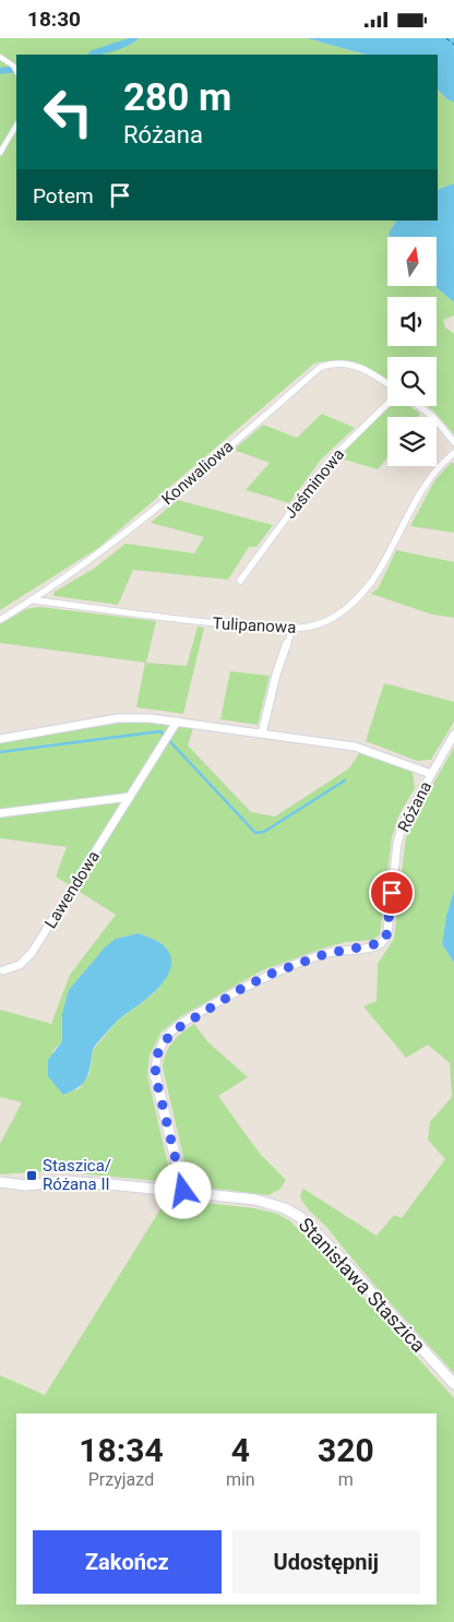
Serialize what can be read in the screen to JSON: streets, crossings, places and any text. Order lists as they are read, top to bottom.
{
  "streets": {
    "street": [
      "Konwaliowa",
      "Jaśminowa",
      "Tulipanowa",
      "Różana",
      "Lawendowa",
      "Stanisława Staszica"
    ]
  },
  "crossings": [
    ["Konwaliowa", "Tulipanowa"],
    ["Różana", "Stanisława Staszica"]
  ],
  "places": {
    "transit": ["Staszica/ Różana II"]
  },
  "north": "top",
  "page": {
    "status": "18:30",
    "turn": ["280 m", "Różana"],
    "then": "Potem",
    "eta": [
      "18:34",
      "Przyjazd",
      "4",
      "min",
      "320",
      "m"
    ],
    "buttons": ["Zakończ", "Udostępnij"]
  }
}
